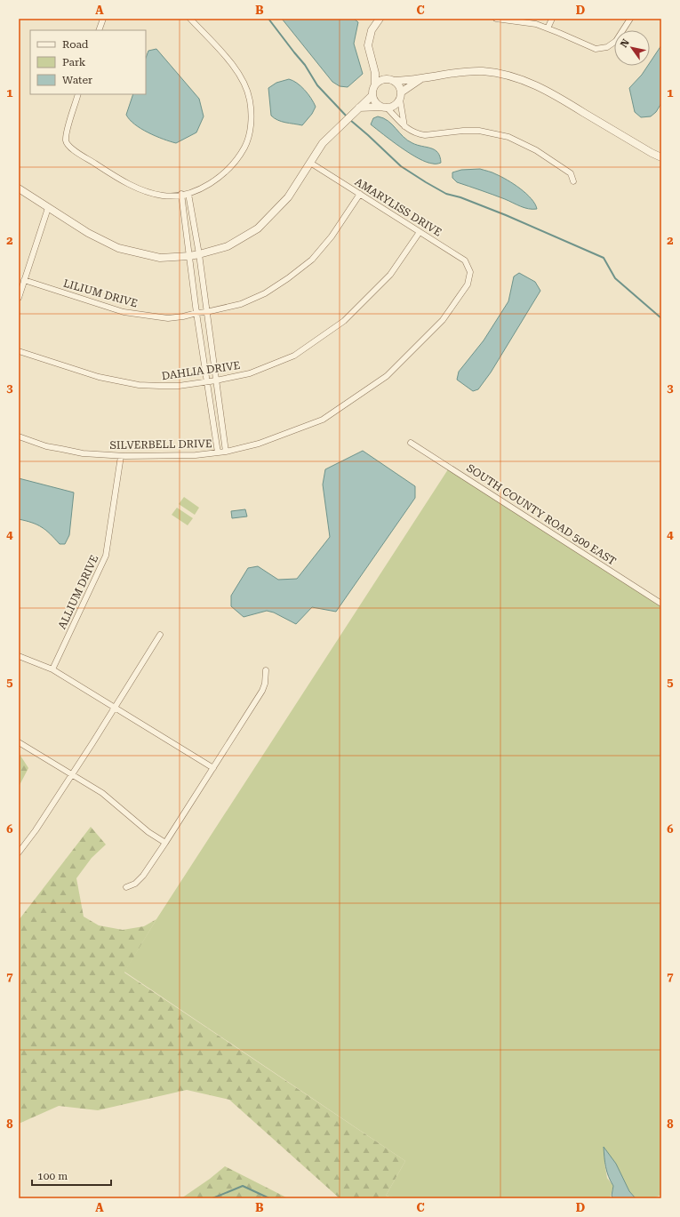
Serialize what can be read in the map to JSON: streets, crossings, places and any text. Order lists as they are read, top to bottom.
{
  "streets": {
    "street": [
      "AMARYLISS DRIVE",
      "LILIUM DRIVE",
      "DAHLIA DRIVE",
      "SILVERBELL DRIVE",
      "SOUTH COUNTY ROAD 500 EAST",
      "ALLIUM DRIVE"
    ]
  },
  "crossings": [
    ["AMARYLISS DRIVE", "LILIUM DRIVE"],
    ["AMARYLISS DRIVE", "DAHLIA DRIVE"],
    ["AMARYLISS DRIVE", "SILVERBELL DRIVE"],
    ["SILVERBELL DRIVE", "ALLIUM DRIVE"]
  ],
  "legend": ["Road", "Park", "Water"],
  "scale_bar": "100 m",
  "north": "top left",
  "grid": {
    "columns": [
      "A",
      "B",
      "C",
      "D"
    ],
    "rows": [
      "1",
      "2",
      "3",
      "4",
      "5",
      "6",
      "7",
      "8"
    ]
  }
}
